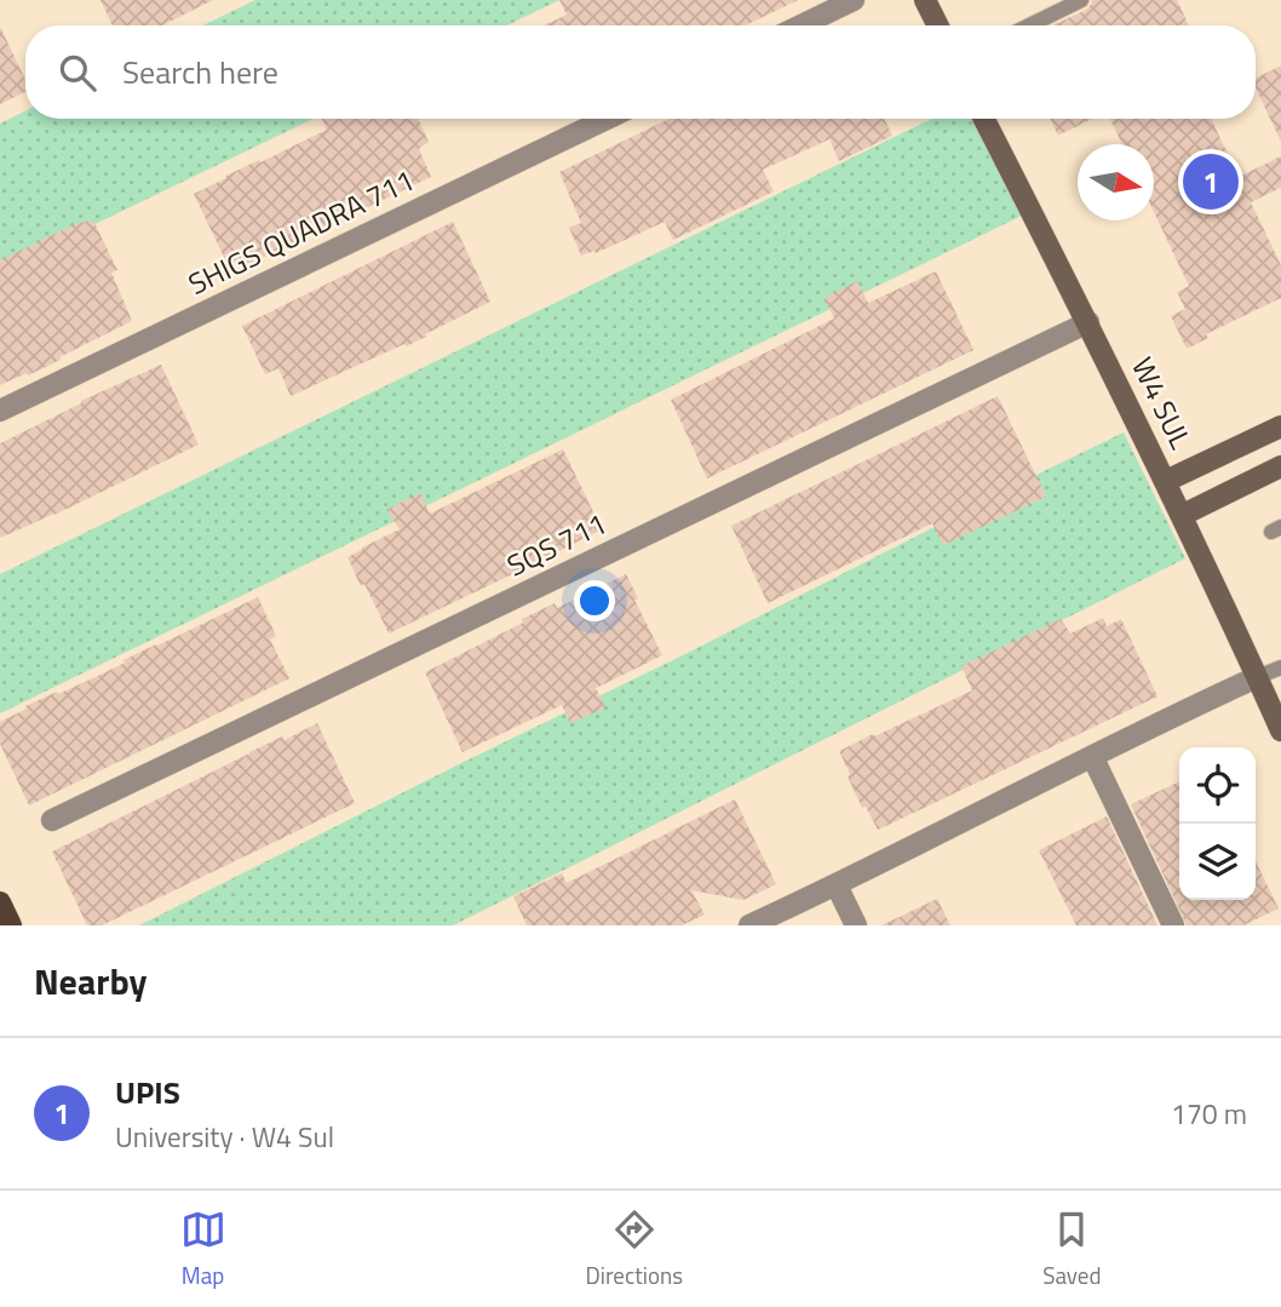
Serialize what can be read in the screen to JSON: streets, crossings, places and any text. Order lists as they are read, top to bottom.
{
  "streets": {
    "main road": ["W4 SUL"],
    "street": ["SHIGS QUADRA 711", "SQS 711"]
  },
  "crossings": [
    ["W4 SUL", "SQS 711"]
  ],
  "north": "right",
  "page": {
    "search": "Search here",
    "pins": "1",
    "heading": "Nearby",
    "list": [
      {
        "mark": "1",
        "name": "UPIS",
        "note": "University · W4 Sul",
        "value": "170 m"
      }
    ],
    "nav": ["Map", "Directions", "Saved"]
  }
}
